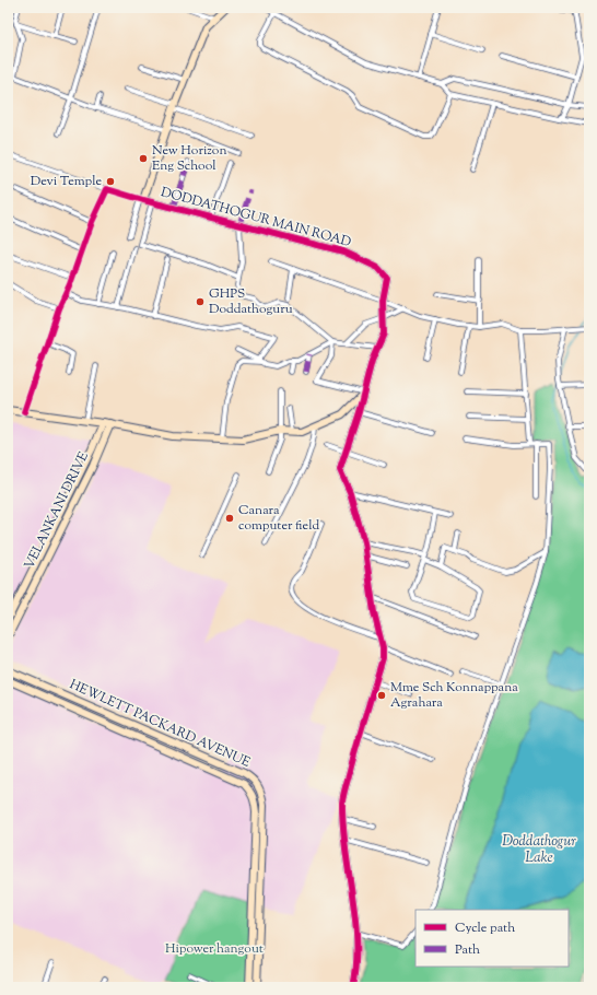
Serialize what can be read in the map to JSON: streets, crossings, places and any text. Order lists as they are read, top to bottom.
{
  "streets": {
    "street": ["DODDATHOGUR MAIN ROAD", "VELANKANI DRIVE", "HEWLETT PACKARD AVENUE"]
  },
  "water": ["Doddathogur Lake"],
  "parks": ["Hipower hangout"],
  "places": [
    "New Horizon Eng School",
    "Devi Temple",
    "GHPS Doddathoguru",
    "Canara computer field",
    "Mme Sch Konnappana Agrahara"
  ],
  "legend": ["Cycle path", "Path"]
}
